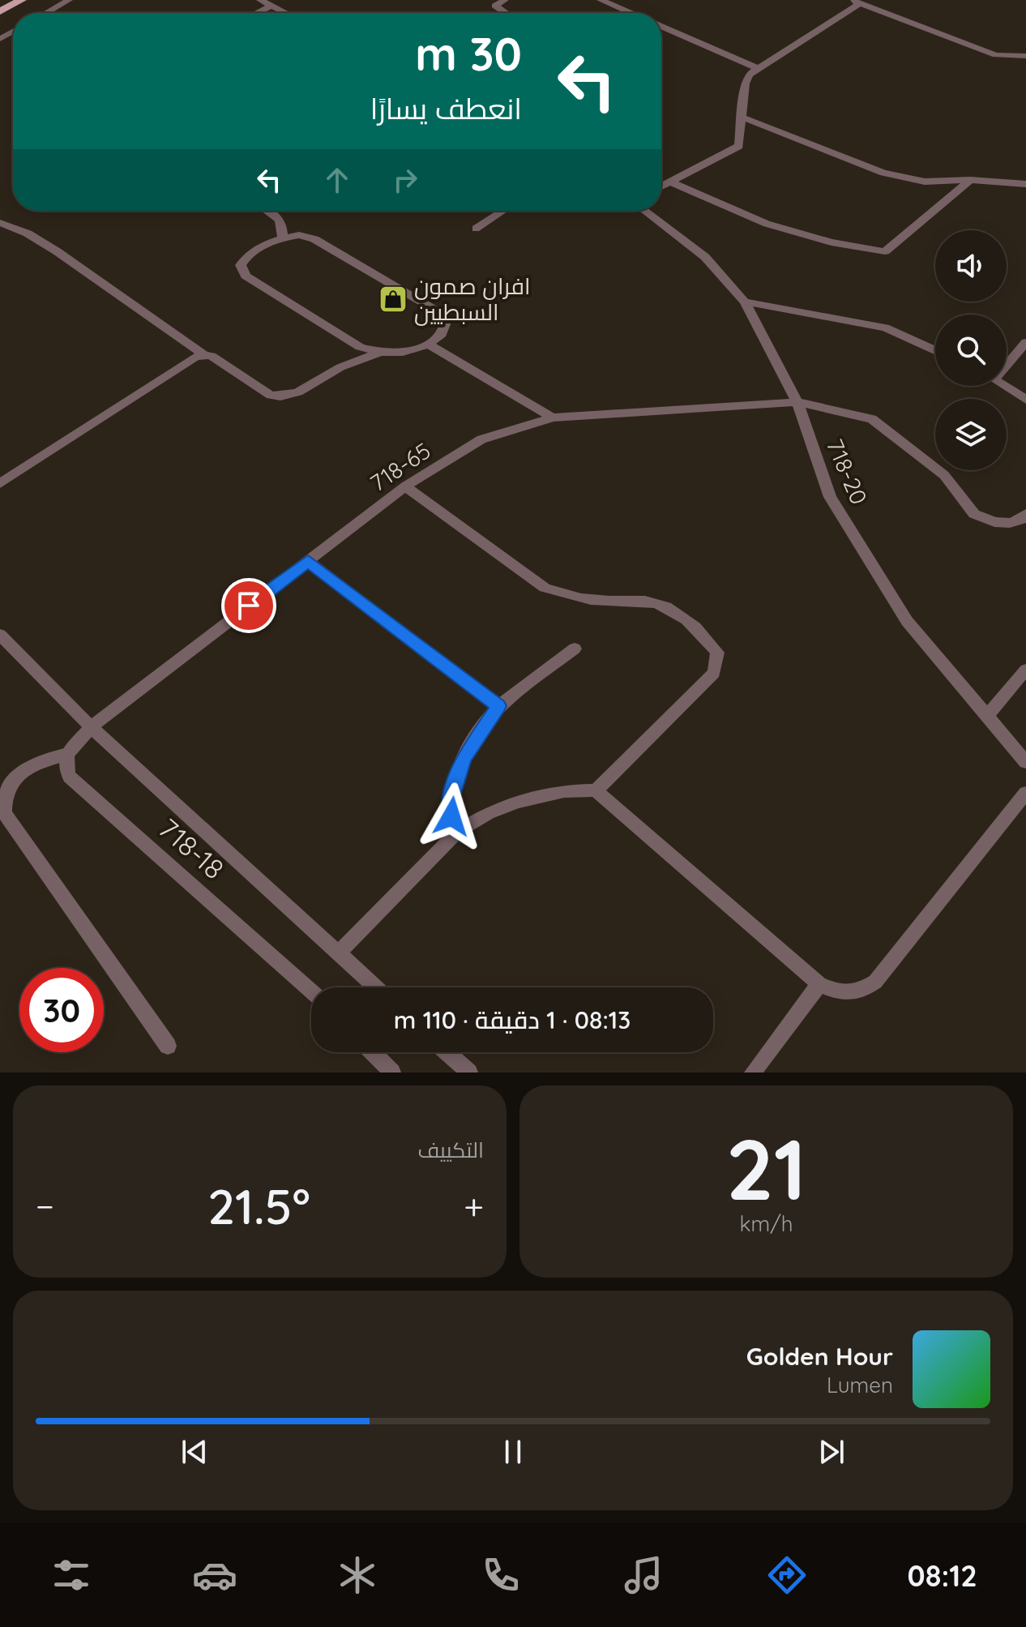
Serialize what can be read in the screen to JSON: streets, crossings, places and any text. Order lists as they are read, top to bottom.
{
  "streets": {
    "street": ["718-65", "718-20", "718-18"]
  },
  "crossings": [
    ["718-65", "718-20"]
  ],
  "places": {
    "shop": ["افران صمون السبطيين"]
  },
  "page": {
    "turn": ["30 m", "انعطف يسارًا"],
    "limit": "30",
    "trip": "08:13 · 1 دقيقة · 110 m",
    "tile": [
      ["21", "km/h"],
      "التكييف"
    ],
    "heat": ["−", "21.5°", "+"],
    "song": ["Golden Hour", "Lumen"],
    "tabs": "08:12"
  }
}
